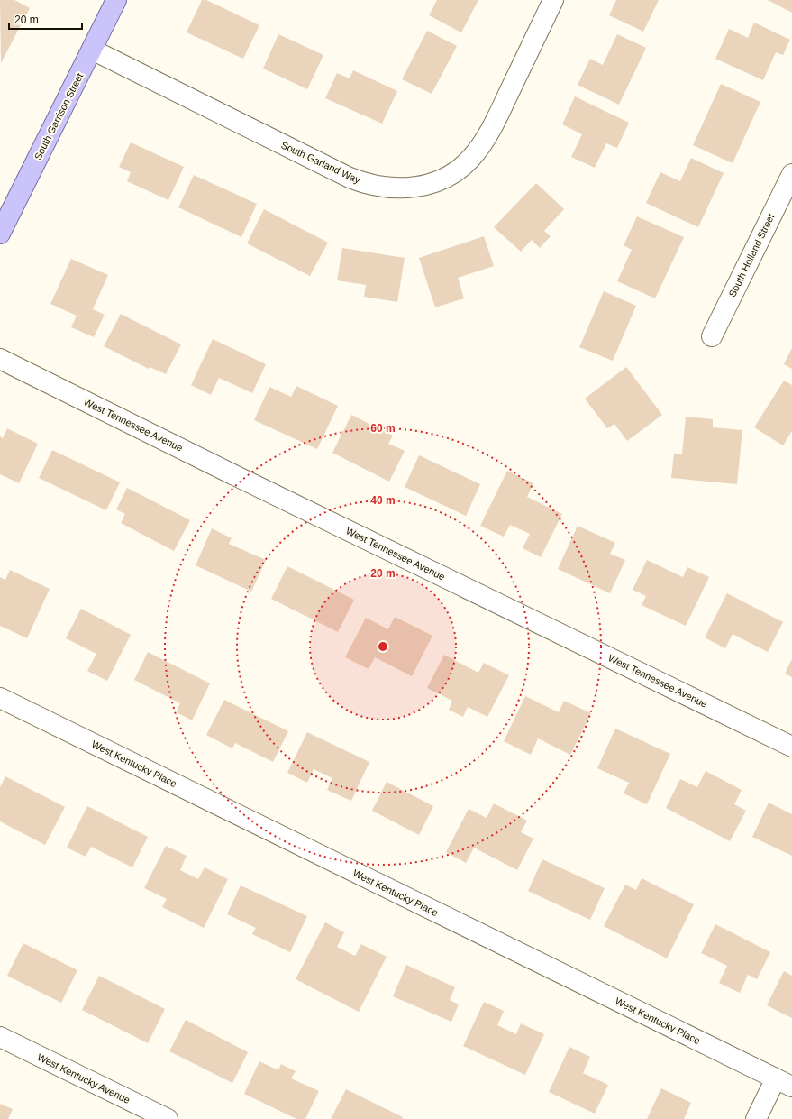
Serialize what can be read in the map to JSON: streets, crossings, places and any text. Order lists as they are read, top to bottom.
{
  "streets": {
    "main road": ["South Garrison Street"],
    "street": [
      "South Garland Way",
      "South Holland Street",
      "West Tennessee Avenue",
      "West Kentucky Place",
      "West Kentucky Avenue"
    ]
  },
  "crossings": [
    ["South Garrison Street", "South Garland Way"]
  ],
  "scale_bar": "20 m",
  "rings": ["60 m", "40 m", "20 m"]
}
